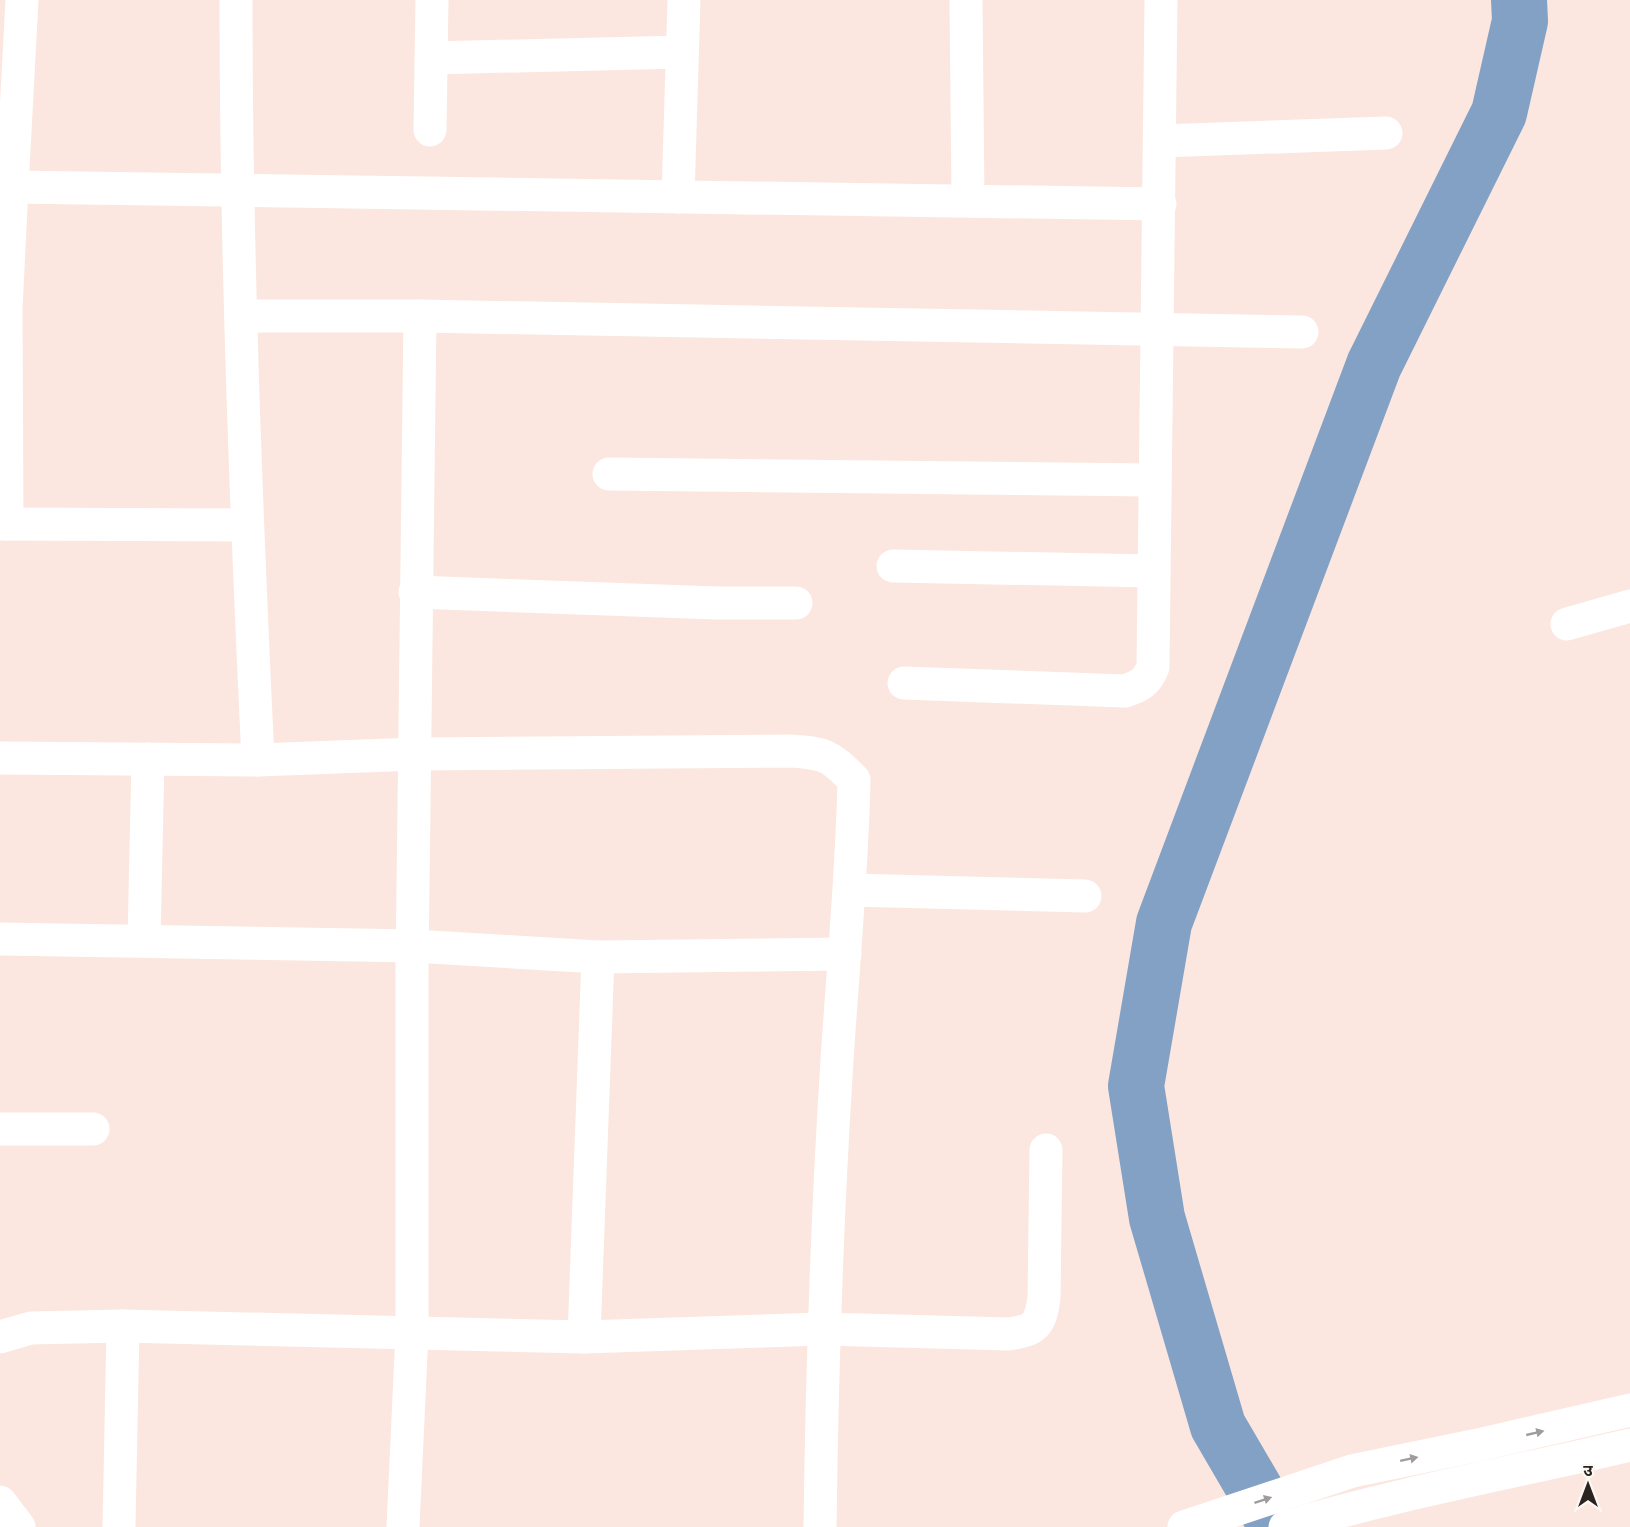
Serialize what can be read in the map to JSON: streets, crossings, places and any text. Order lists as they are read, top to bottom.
{
  "north": "top"
}
